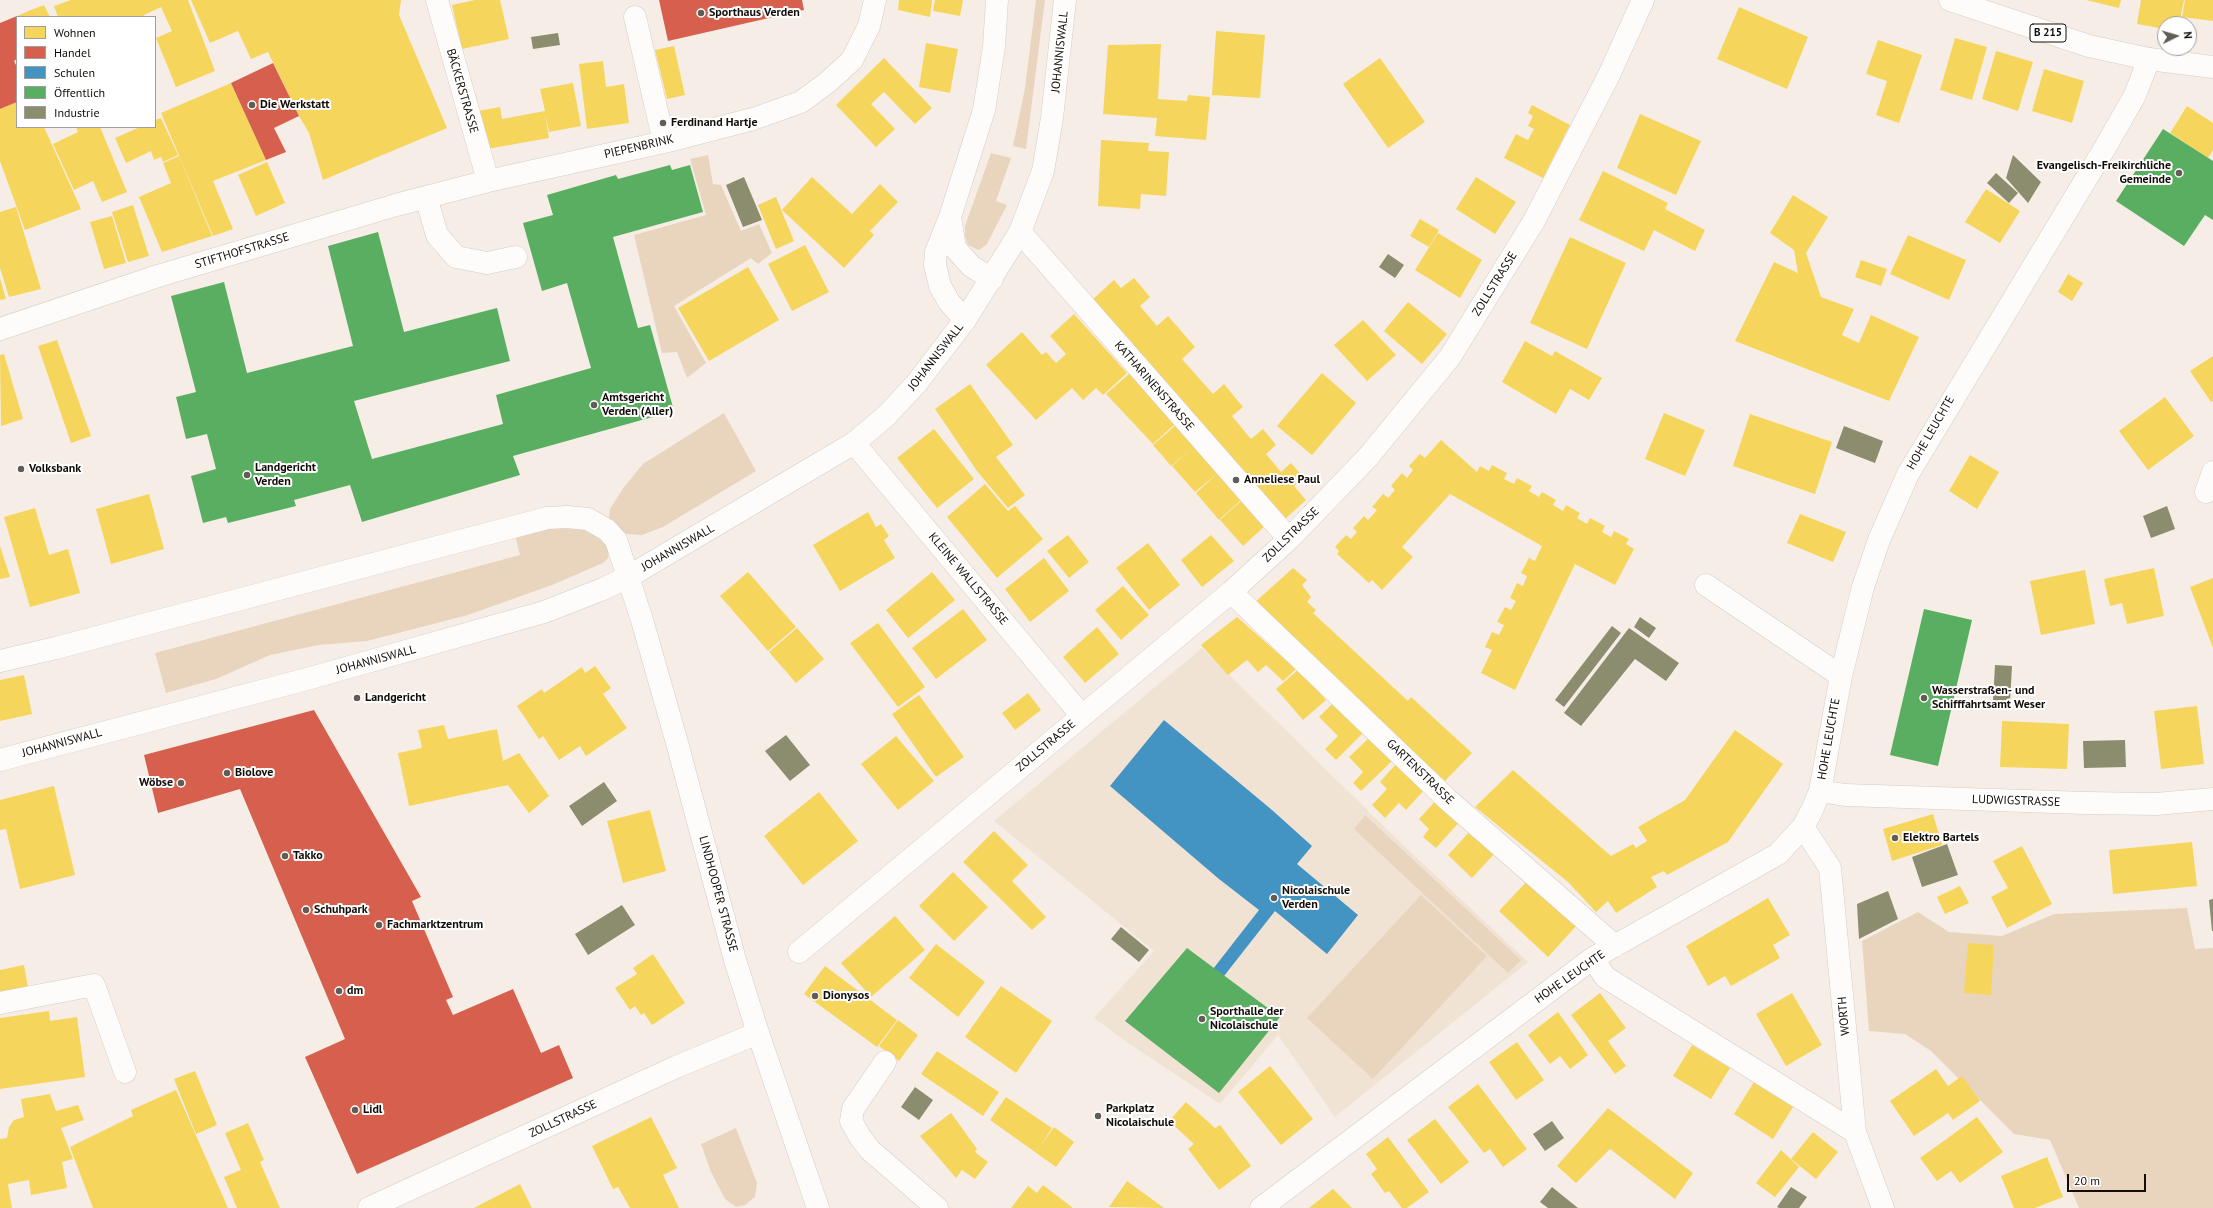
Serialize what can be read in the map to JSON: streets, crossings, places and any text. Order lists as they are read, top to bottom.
{
  "streets": {
    "street": [
      "B 215",
      "JOHANNISWALL",
      "BÄCKERSTRASSE",
      "PIEPENBRINK",
      "STIFTHOFSTRASSE",
      "ZOLLSTRASSE",
      "KATHARINENSTRASSE",
      "HOHE LEUCHTE",
      "KLEINE WALLSTRASSE",
      "GARTENSTRASSE",
      "LUDWIGSTRASSE",
      "LINDHOOPER STRASSE",
      "WORTH"
    ]
  },
  "crossings": [
    ["B 215", "HOHE LEUCHTE"],
    ["JOHANNISWALL", "KATHARINENSTRASSE"],
    ["JOHANNISWALL", "KLEINE WALLSTRASSE"],
    ["JOHANNISWALL", "LINDHOOPER STRASSE"],
    ["BÄCKERSTRASSE", "PIEPENBRINK"],
    ["BÄCKERSTRASSE", "STIFTHOFSTRASSE"],
    ["PIEPENBRINK", "STIFTHOFSTRASSE"],
    ["ZOLLSTRASSE", "KATHARINENSTRASSE"],
    ["ZOLLSTRASSE", "KLEINE WALLSTRASSE"],
    ["ZOLLSTRASSE", "GARTENSTRASSE"],
    ["ZOLLSTRASSE", "LINDHOOPER STRASSE"],
    ["HOHE LEUCHTE", "GARTENSTRASSE"],
    ["HOHE LEUCHTE", "LUDWIGSTRASSE"],
    ["HOHE LEUCHTE", "WORTH"]
  ],
  "places": [
    "Sporthaus Verden",
    "Die Werkstatt",
    "Ferdinand Hartje",
    "Evangelisch-Freikirchliche Gemeinde",
    "Amtsgericht Verden (Aller)",
    "Volksbank",
    "Landgericht Verden",
    "Anneliese Paul",
    "Landgericht",
    "Wasserstraßen- und Schifffahrtsamt Weser",
    "Biolove",
    "Wöbse",
    "Elektro Bartels",
    "Takko",
    "Nicolaischule Verden",
    "Schuhpark",
    "Fachmarktzentrum",
    "dm",
    "Dionysos",
    "Sporthalle der Nicolaischule",
    "Lidl",
    "Parkplatz Nicolaischule"
  ],
  "legend": [
    "Wohnen",
    "Handel",
    "Schulen",
    "Öffentlich",
    "Industrie"
  ],
  "scale_bar": "20 m",
  "north": "right"
}
